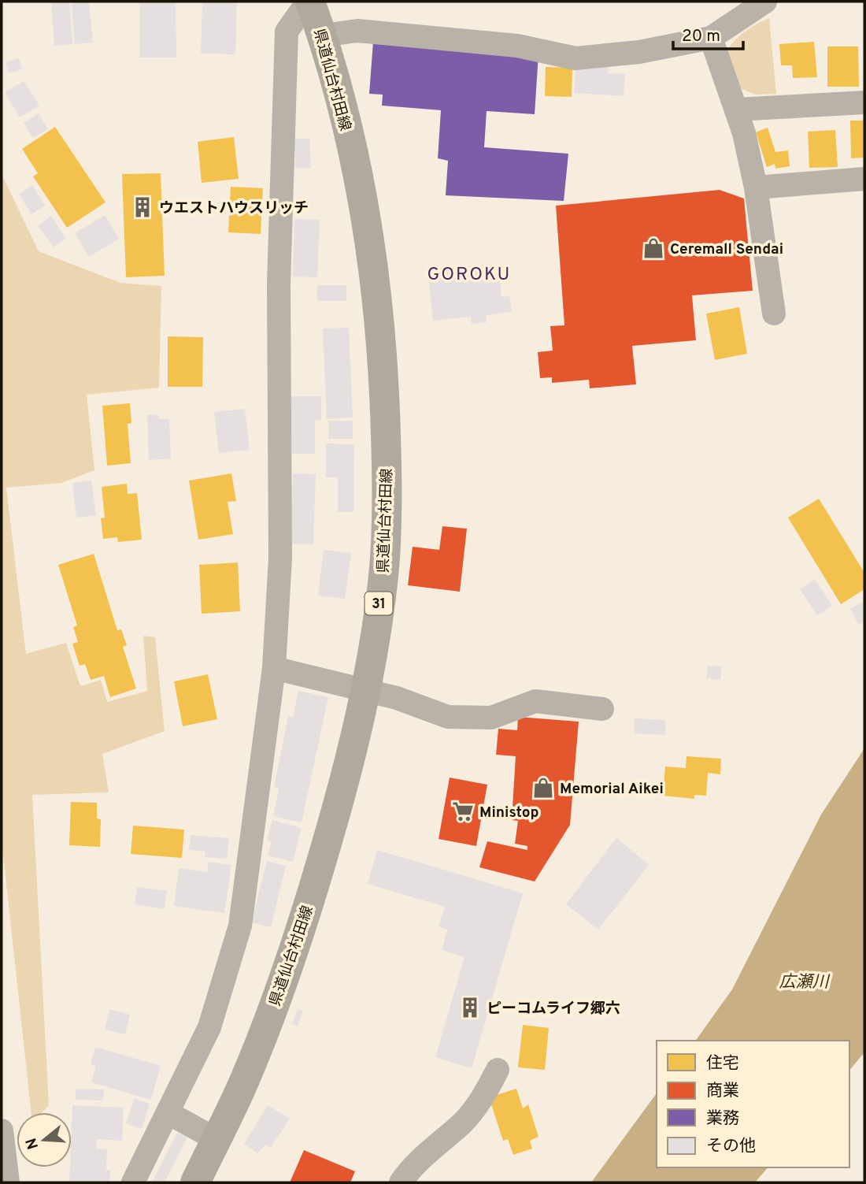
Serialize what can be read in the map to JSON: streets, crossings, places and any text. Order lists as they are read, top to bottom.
{
  "streets": {
    "main road": ["県道仙台村田線", "31"]
  },
  "districts": ["GOROKU"],
  "water": ["広瀬川"],
  "places": {
    "building": ["ウエストハウスリッチ", "ピーコムライフ郷六"],
    "shop": ["Ceremall Sendai", "Memorial Aikei"],
    "supermarket": ["Ministop"]
  },
  "legend": [
    "住宅",
    "商業",
    "業務",
    "その他"
  ],
  "scale_bar": "20 m",
  "north": "left"
}
